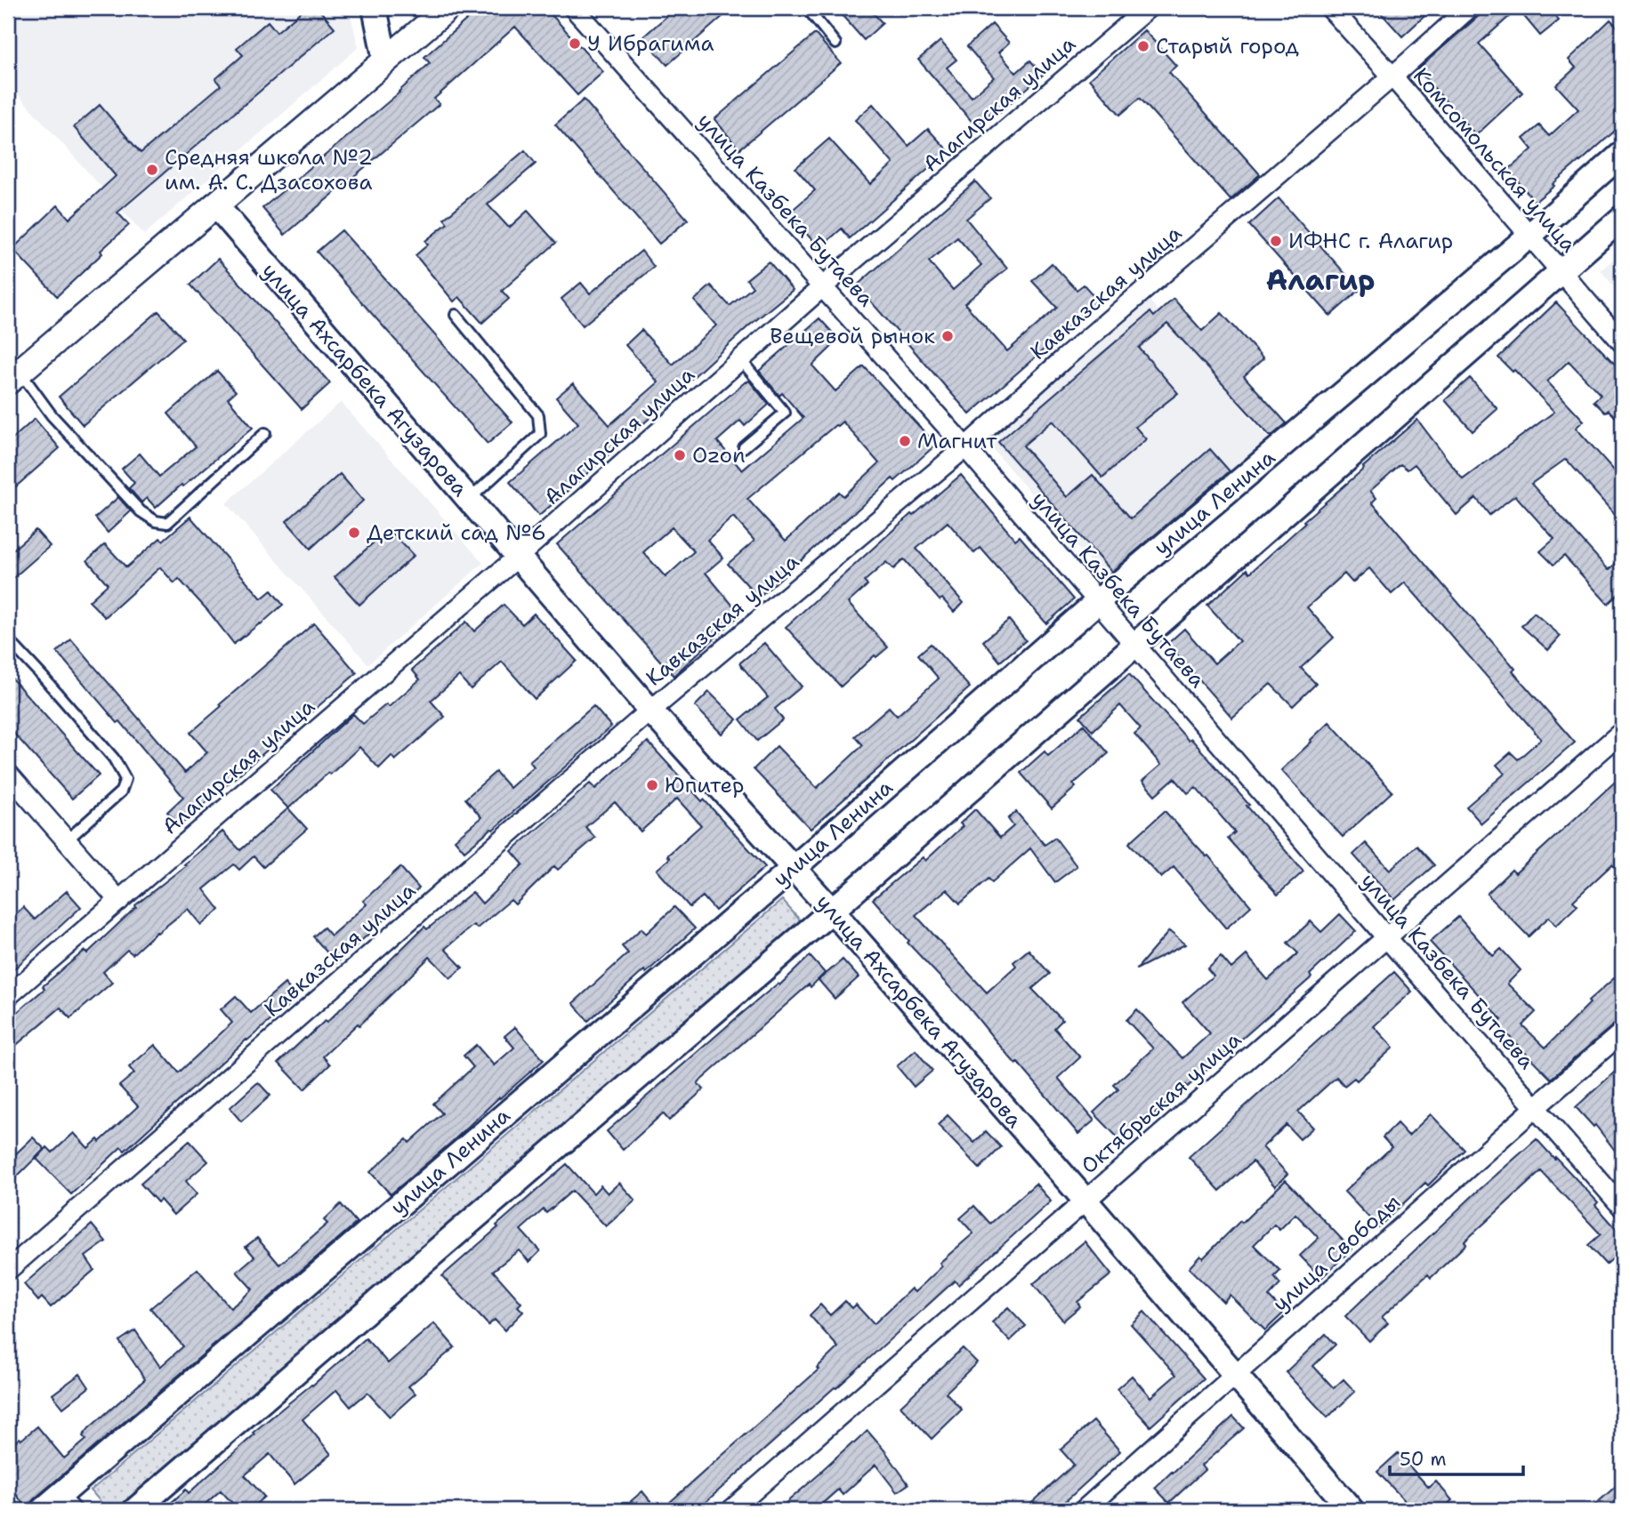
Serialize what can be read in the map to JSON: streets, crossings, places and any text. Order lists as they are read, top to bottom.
{
  "streets": {
    "street": [
      "Алагирская улица",
      "Комсомольская улица",
      "улица Казбека Бутаева",
      "Кавказская улица",
      "улица Ахсарбека Агузарова",
      "улица Ленина",
      "Октябрьская улица",
      "улица Свободы"
    ]
  },
  "crossings": [
    ["Алагирская улица", "улица Казбека Бутаева"],
    ["Алагирская улица", "улица Ахсарбека Агузарова"],
    ["Комсомольская улица", "Кавказская улица"],
    ["Комсомольская улица", "улица Ленина"],
    ["улица Казбека Бутаева", "Кавказская улица"],
    ["улица Казбека Бутаева", "улица Ленина"],
    ["улица Казбека Бутаева", "Октябрьская улица"],
    ["улица Казбека Бутаева", "улица Свободы"],
    ["Кавказская улица", "улица Ахсарбека Агузарова"],
    ["улица Ахсарбека Агузарова", "улица Ленина"],
    ["улица Ахсарбека Агузарова", "Октябрьская улица"],
    ["улица Ахсарбека Агузарова", "улица Свободы"]
  ],
  "districts": ["Алагир"],
  "places": [
    "У Ибрагима",
    "Старый город",
    "Средняя школа №2 им. А. С. Дзасохова",
    "ИФНС г. Алагир",
    "Вещевой рынок",
    "Магнит",
    "Ozon",
    "Детский сад №6",
    "Юпитер"
  ],
  "scale_bar": "50 m"
}
